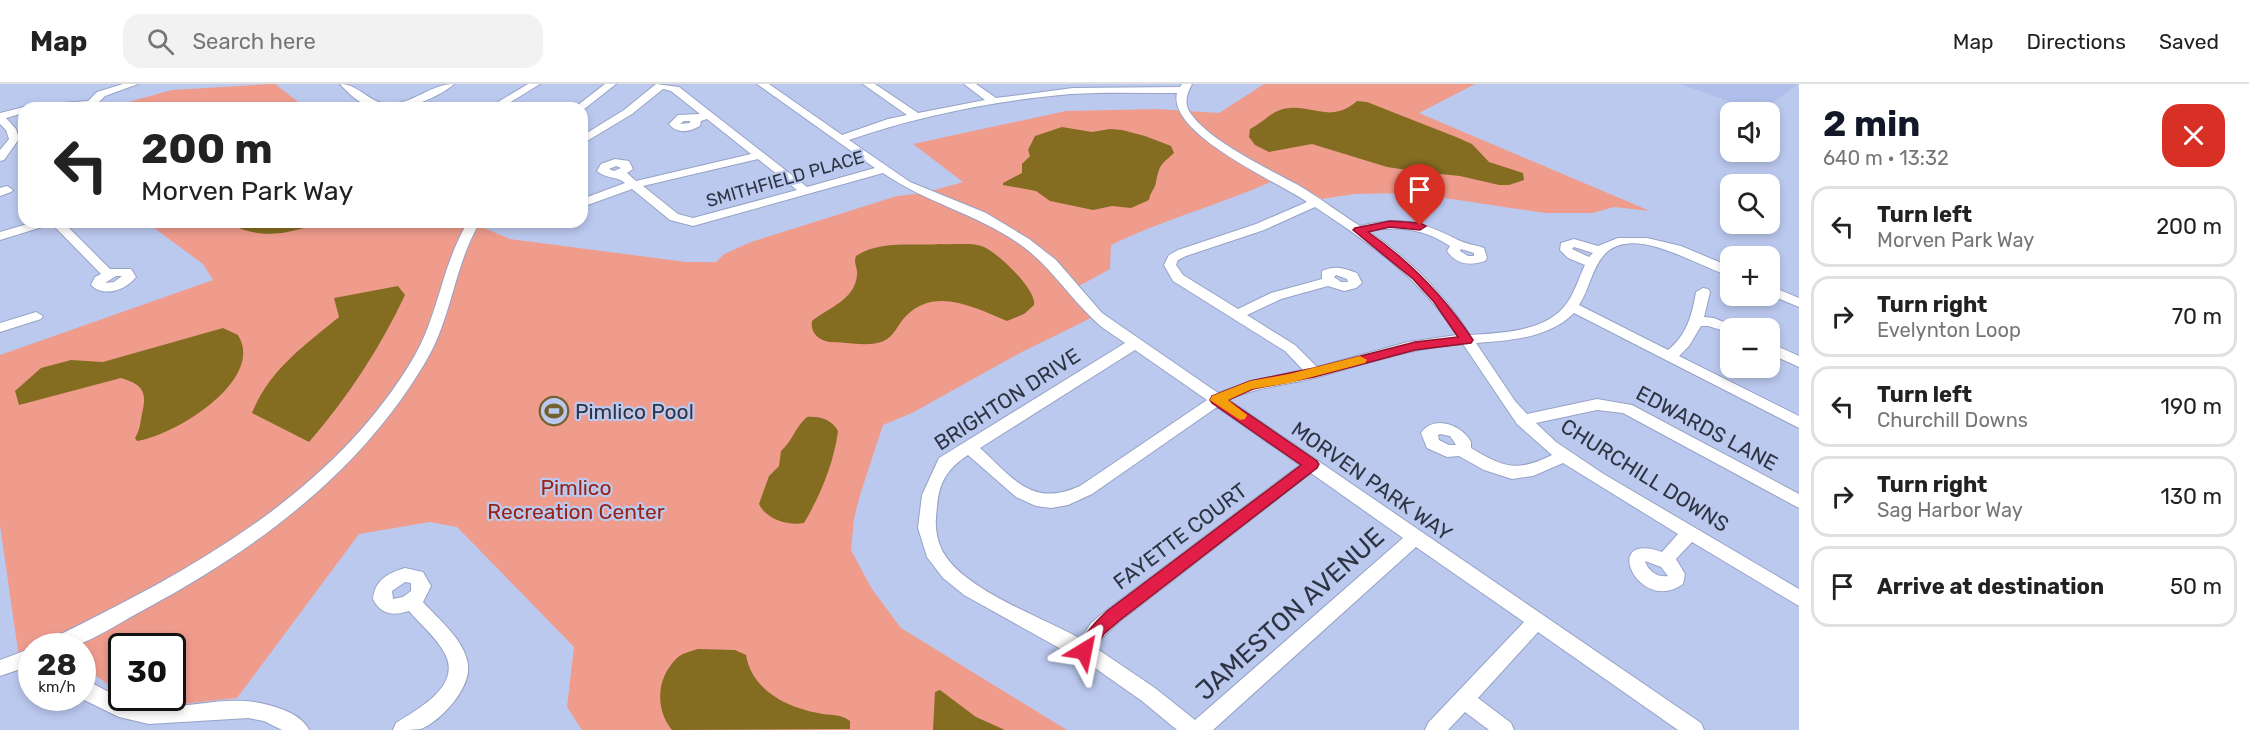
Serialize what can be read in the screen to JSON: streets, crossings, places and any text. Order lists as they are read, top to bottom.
{
  "streets": {
    "street": [
      "SMITHFIELD PLACE",
      "BRIGHTON DRIVE",
      "EDWARDS LANE",
      "CHURCHILL DOWNS",
      "MORVEN PARK WAY",
      "FAYETTE COURT",
      "JAMESTON AVENUE"
    ]
  },
  "crossings": [
    ["SMITHFIELD PLACE", "MORVEN PARK WAY"],
    ["BRIGHTON DRIVE", "MORVEN PARK WAY"],
    ["BRIGHTON DRIVE", "FAYETTE COURT"],
    ["EDWARDS LANE", "CHURCHILL DOWNS"],
    ["MORVEN PARK WAY", "FAYETTE COURT"],
    ["MORVEN PARK WAY", "JAMESTON AVENUE"]
  ],
  "parks": ["Pimlico Recreation Center"],
  "places": {
    "sports": ["Pimlico Pool"]
  },
  "page": {
    "header": "Map",
    "search": "Search here",
    "nav": ["Map", "Directions", "Saved"],
    "heading": ["2 min", "640 m · 13:32"],
    "map_buttons": ["+", "−"],
    "turn": ["200 m", "Morven Park Way"],
    "list": [
      {
        "name": "Turn left",
        "note": "Morven Park Way",
        "value": "200 m"
      },
      {
        "name": "Turn right",
        "note": "Evelynton Loop",
        "value": "70 m"
      },
      {
        "name": "Turn left",
        "note": "Churchill Downs",
        "value": "190 m"
      },
      {
        "name": "Turn right",
        "note": "Sag Harbor Way",
        "value": "130 m"
      },
      {
        "name": "Arrive at destination",
        "value": "50 m"
      }
    ],
    "speed": "28 km/h",
    "limit": "30"
  }
}
